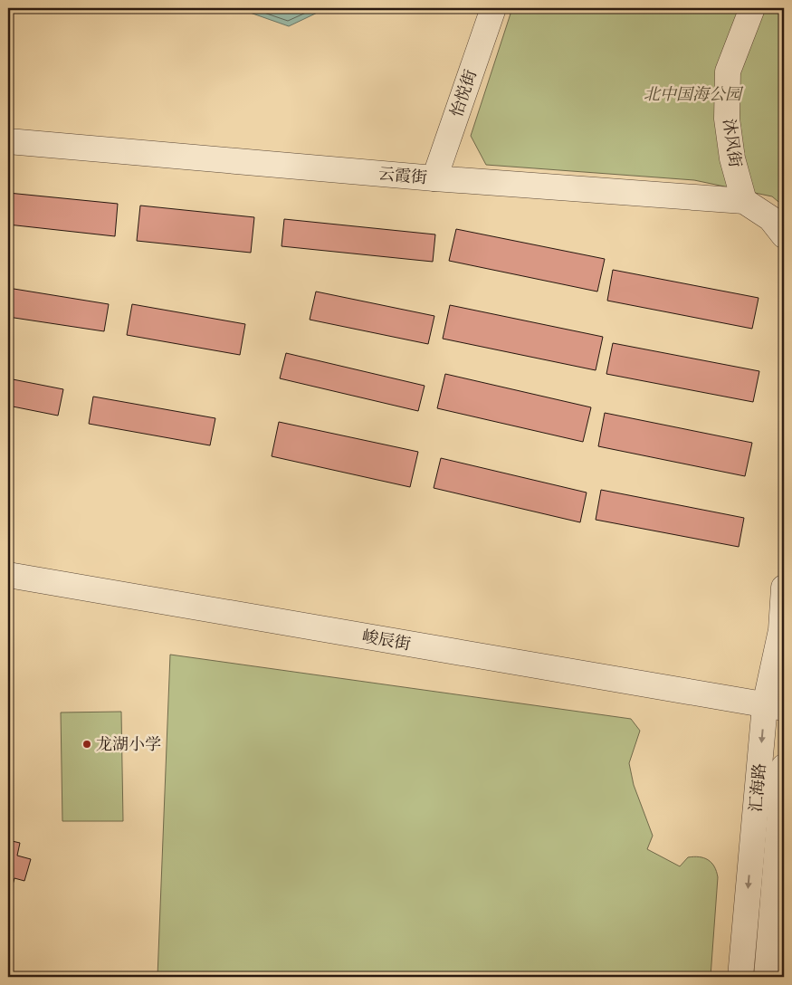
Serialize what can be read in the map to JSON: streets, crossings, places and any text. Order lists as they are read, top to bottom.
{
  "streets": {
    "street": [
      "怡悦街",
      "沐风街",
      "云霞街",
      "峻辰街",
      "汇海路"
    ]
  },
  "crossings": [
    ["怡悦街", "云霞街"],
    ["沐风街", "云霞街"],
    ["峻辰街", "汇海路"]
  ],
  "parks": ["北中国海公园"],
  "places": ["龙湖小学"]
}
